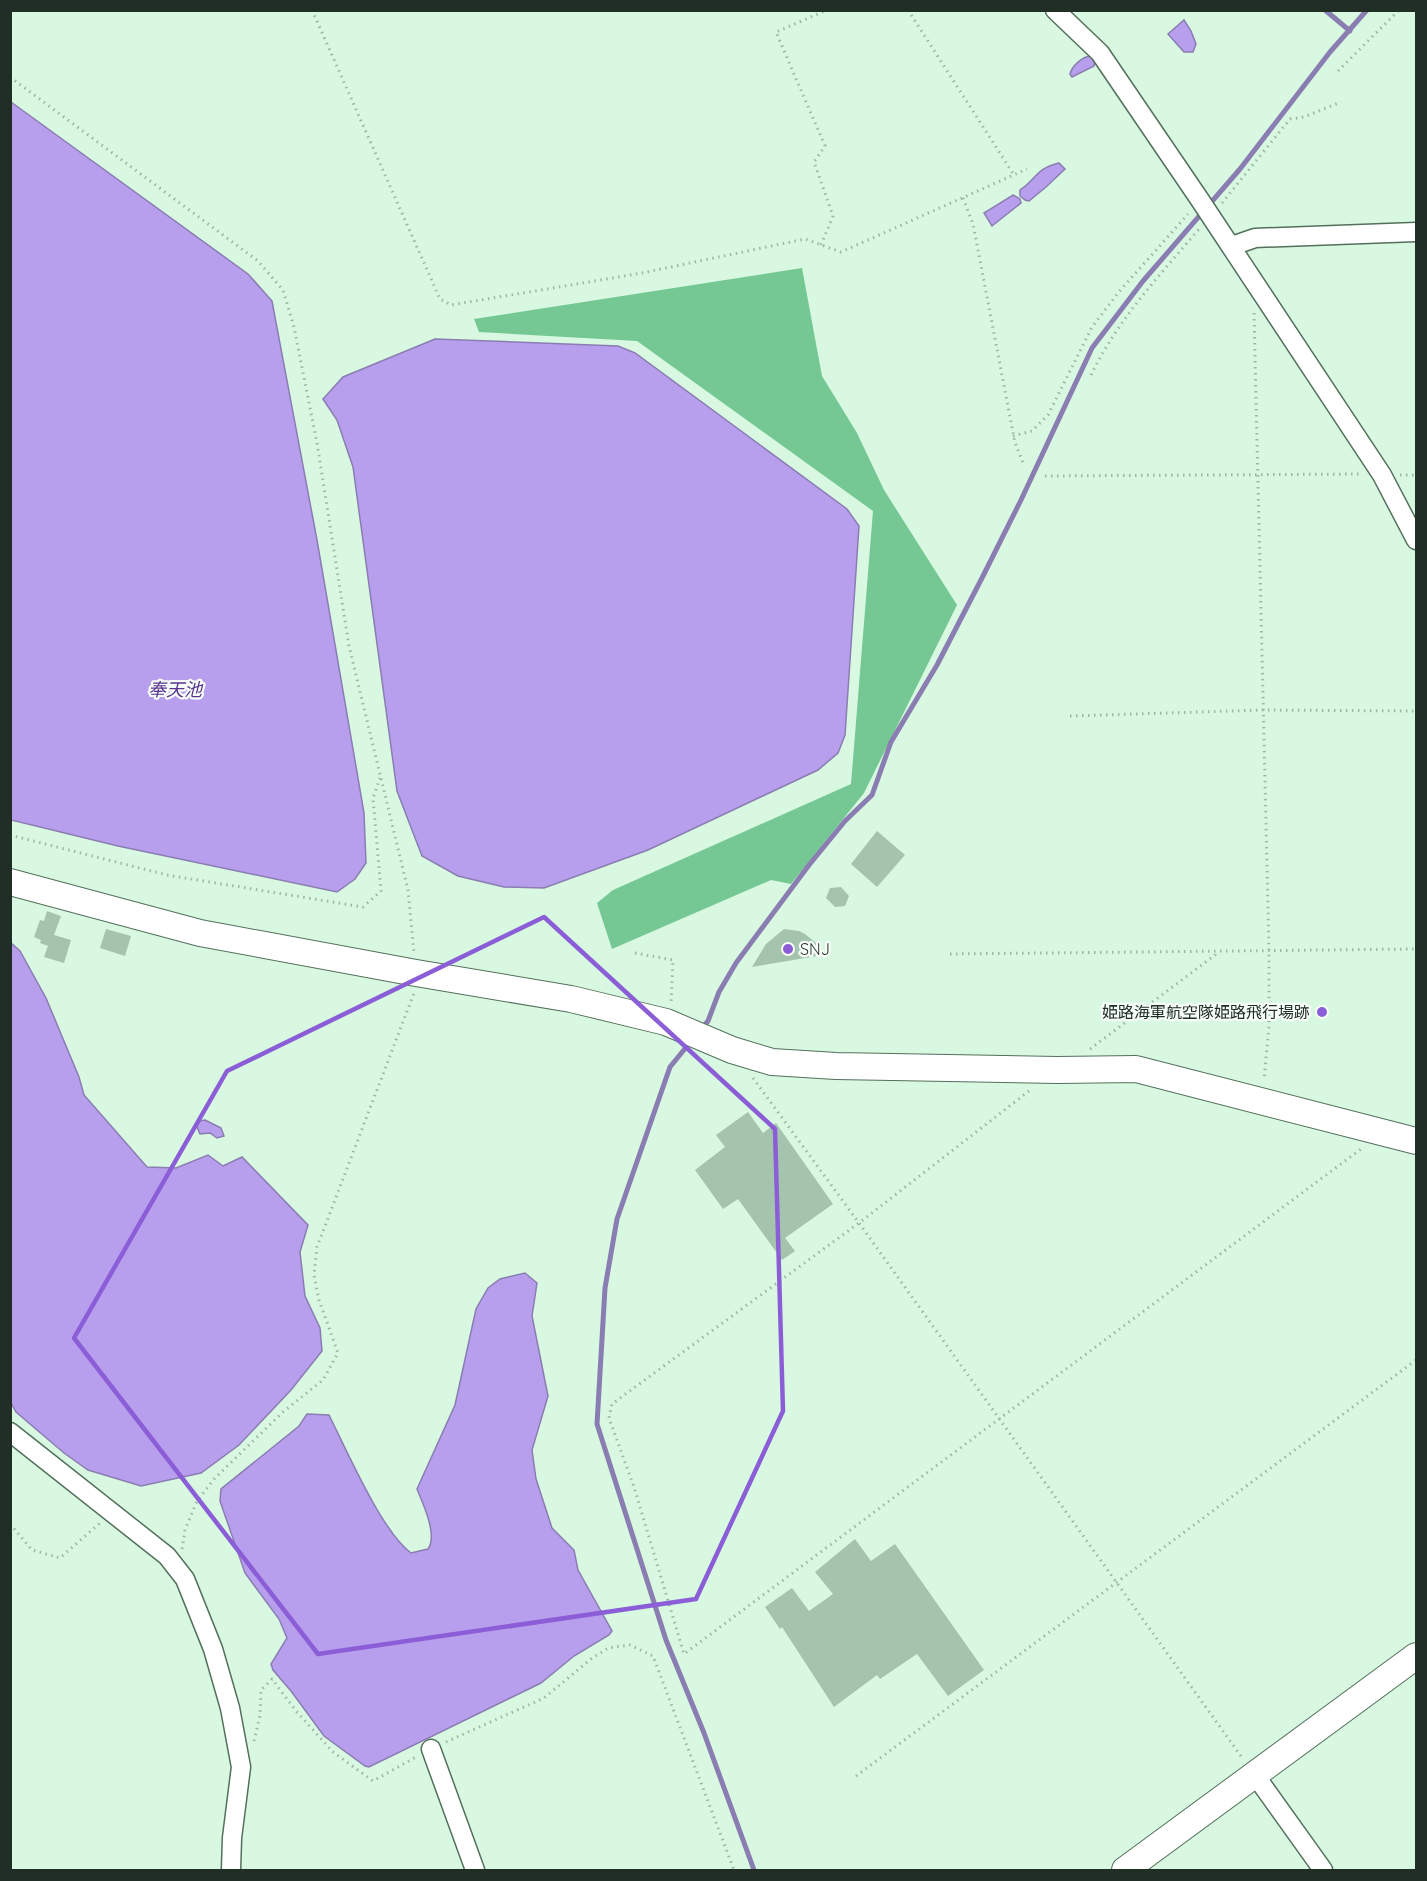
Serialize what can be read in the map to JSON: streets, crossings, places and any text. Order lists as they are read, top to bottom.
{
  "water": ["奉天池"],
  "places": ["SNJ", "姫路海軍航空隊姫路飛行場跡"]
}
